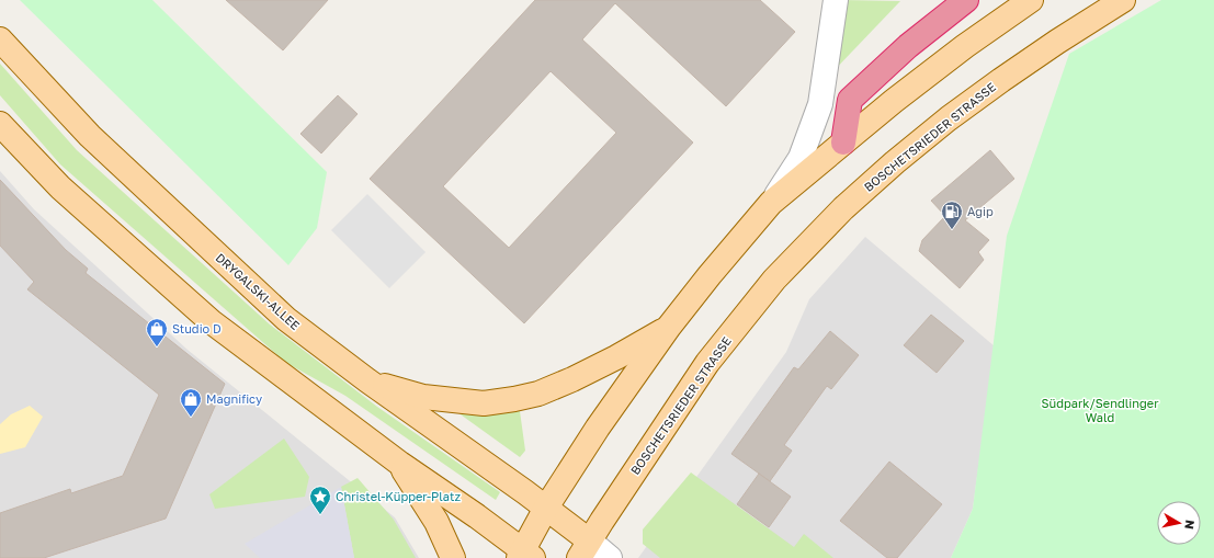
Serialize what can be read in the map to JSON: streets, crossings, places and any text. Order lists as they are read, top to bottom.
{
  "streets": {
    "main road": ["BOSCHETSRIEDER STRASSE", "DRYGALSKI-ALLEE"]
  },
  "crossings": [
    ["BOSCHETSRIEDER STRASSE", "DRYGALSKI-ALLEE"]
  ],
  "parks": ["Südpark/Sendlinger Wald"],
  "places": {
    "fuel station": ["Agip"],
    "shop": ["Studio D", "Magnificy"],
    "place": ["Christel-Küpper-Platz"]
  },
  "north": "right"
}
